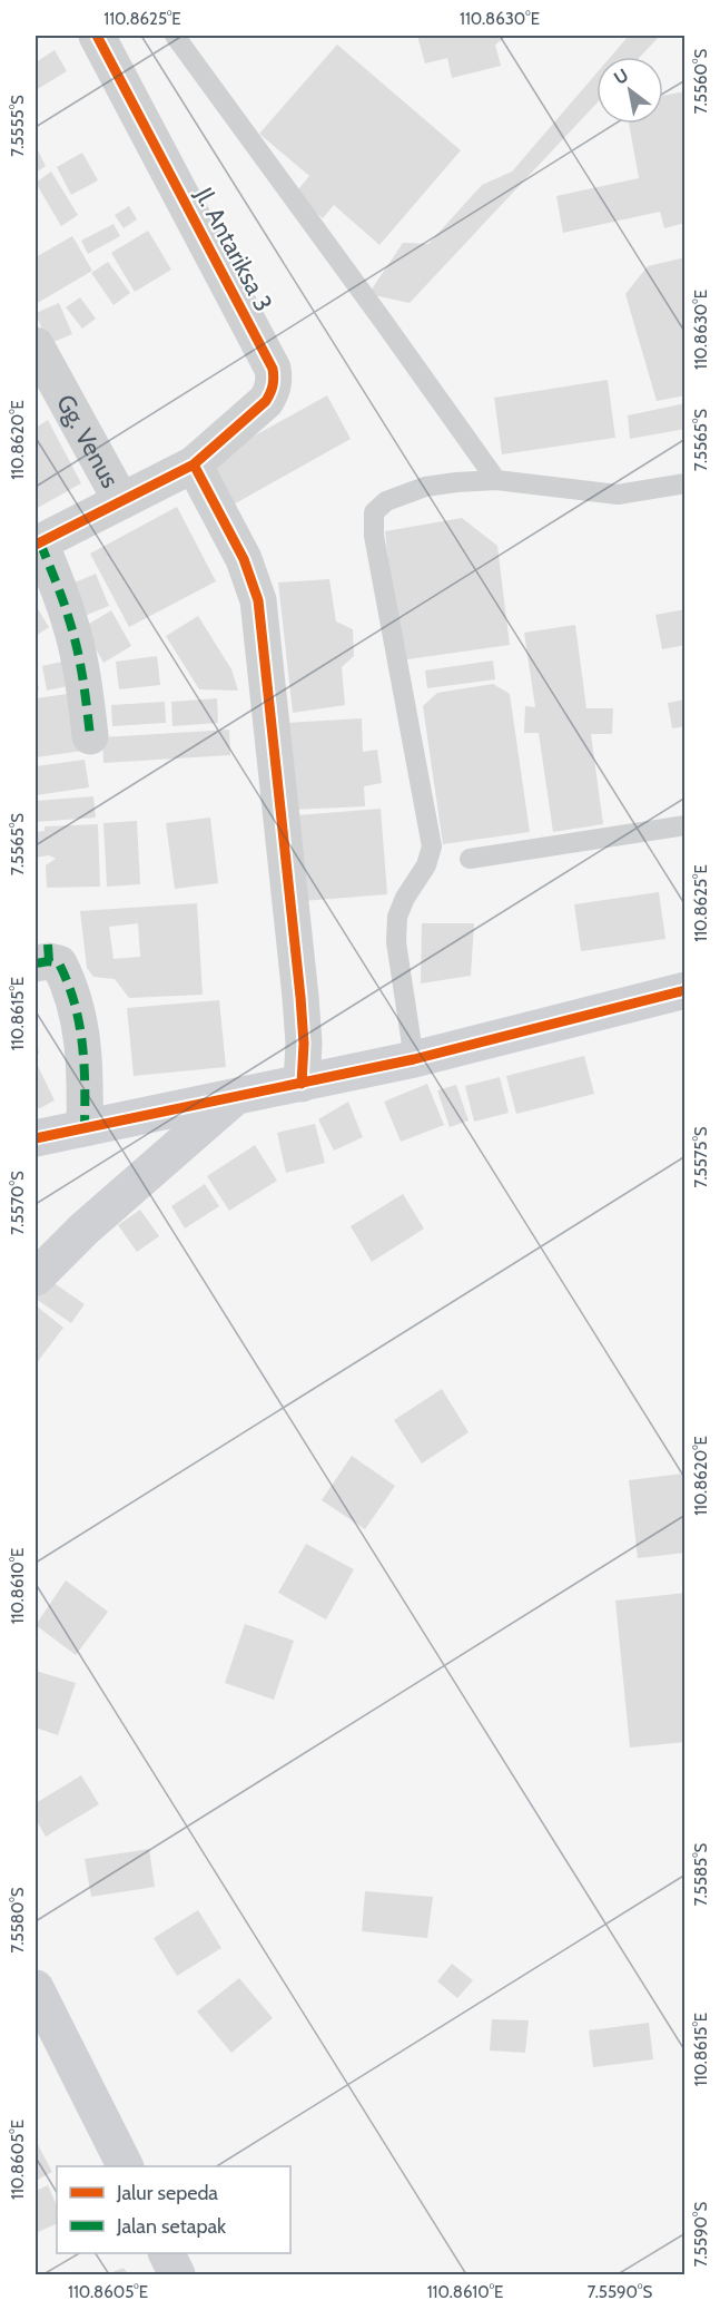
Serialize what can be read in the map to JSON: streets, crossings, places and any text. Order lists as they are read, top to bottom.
{
  "streets": {
    "street": ["Jl. Antariksa 3", "Gg. Venus"]
  },
  "crossings": [
    ["Jl. Antariksa 3", "Gg. Venus"]
  ],
  "legend": ["Jalur sepeda", "Jalan setapak"],
  "north": "top left",
  "coordinates": [
    "110.8625°E",
    "110.8630°E",
    "7.5560°S",
    "7.5555°S",
    "7.5565°S",
    "110.8620°E",
    "110.8615°E",
    "7.5575°S",
    "7.5570°S",
    "110.8610°E",
    "7.5585°S",
    "7.5580°S",
    "110.8605°E",
    "7.5590°S"
  ]
}
